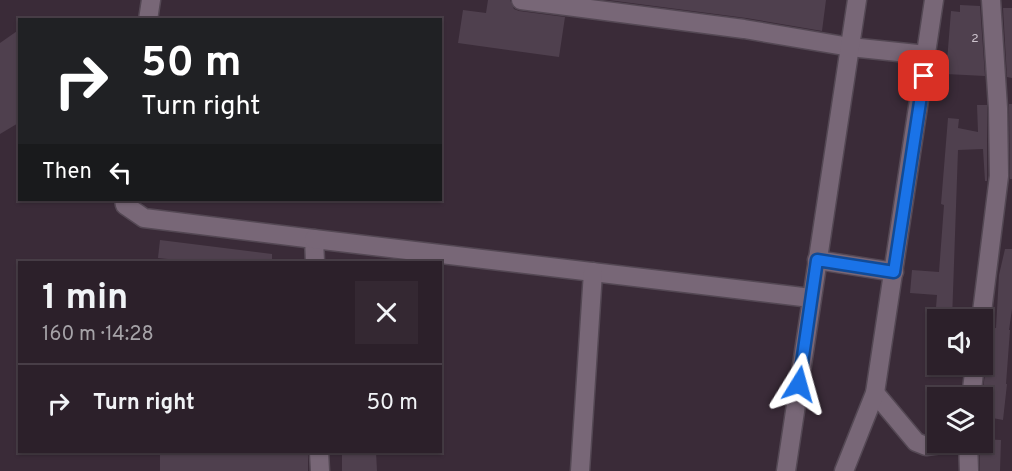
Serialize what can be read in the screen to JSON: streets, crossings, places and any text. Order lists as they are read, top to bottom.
{
  "house_numbers": ["2"],
  "page": {
    "turn": ["50 m", "Turn right"],
    "then": "Then",
    "heading": ["1 min", "160 m · 14:28"],
    "list": [
      {
        "name": "Turn right",
        "value": "50 m"
      }
    ]
  }
}
